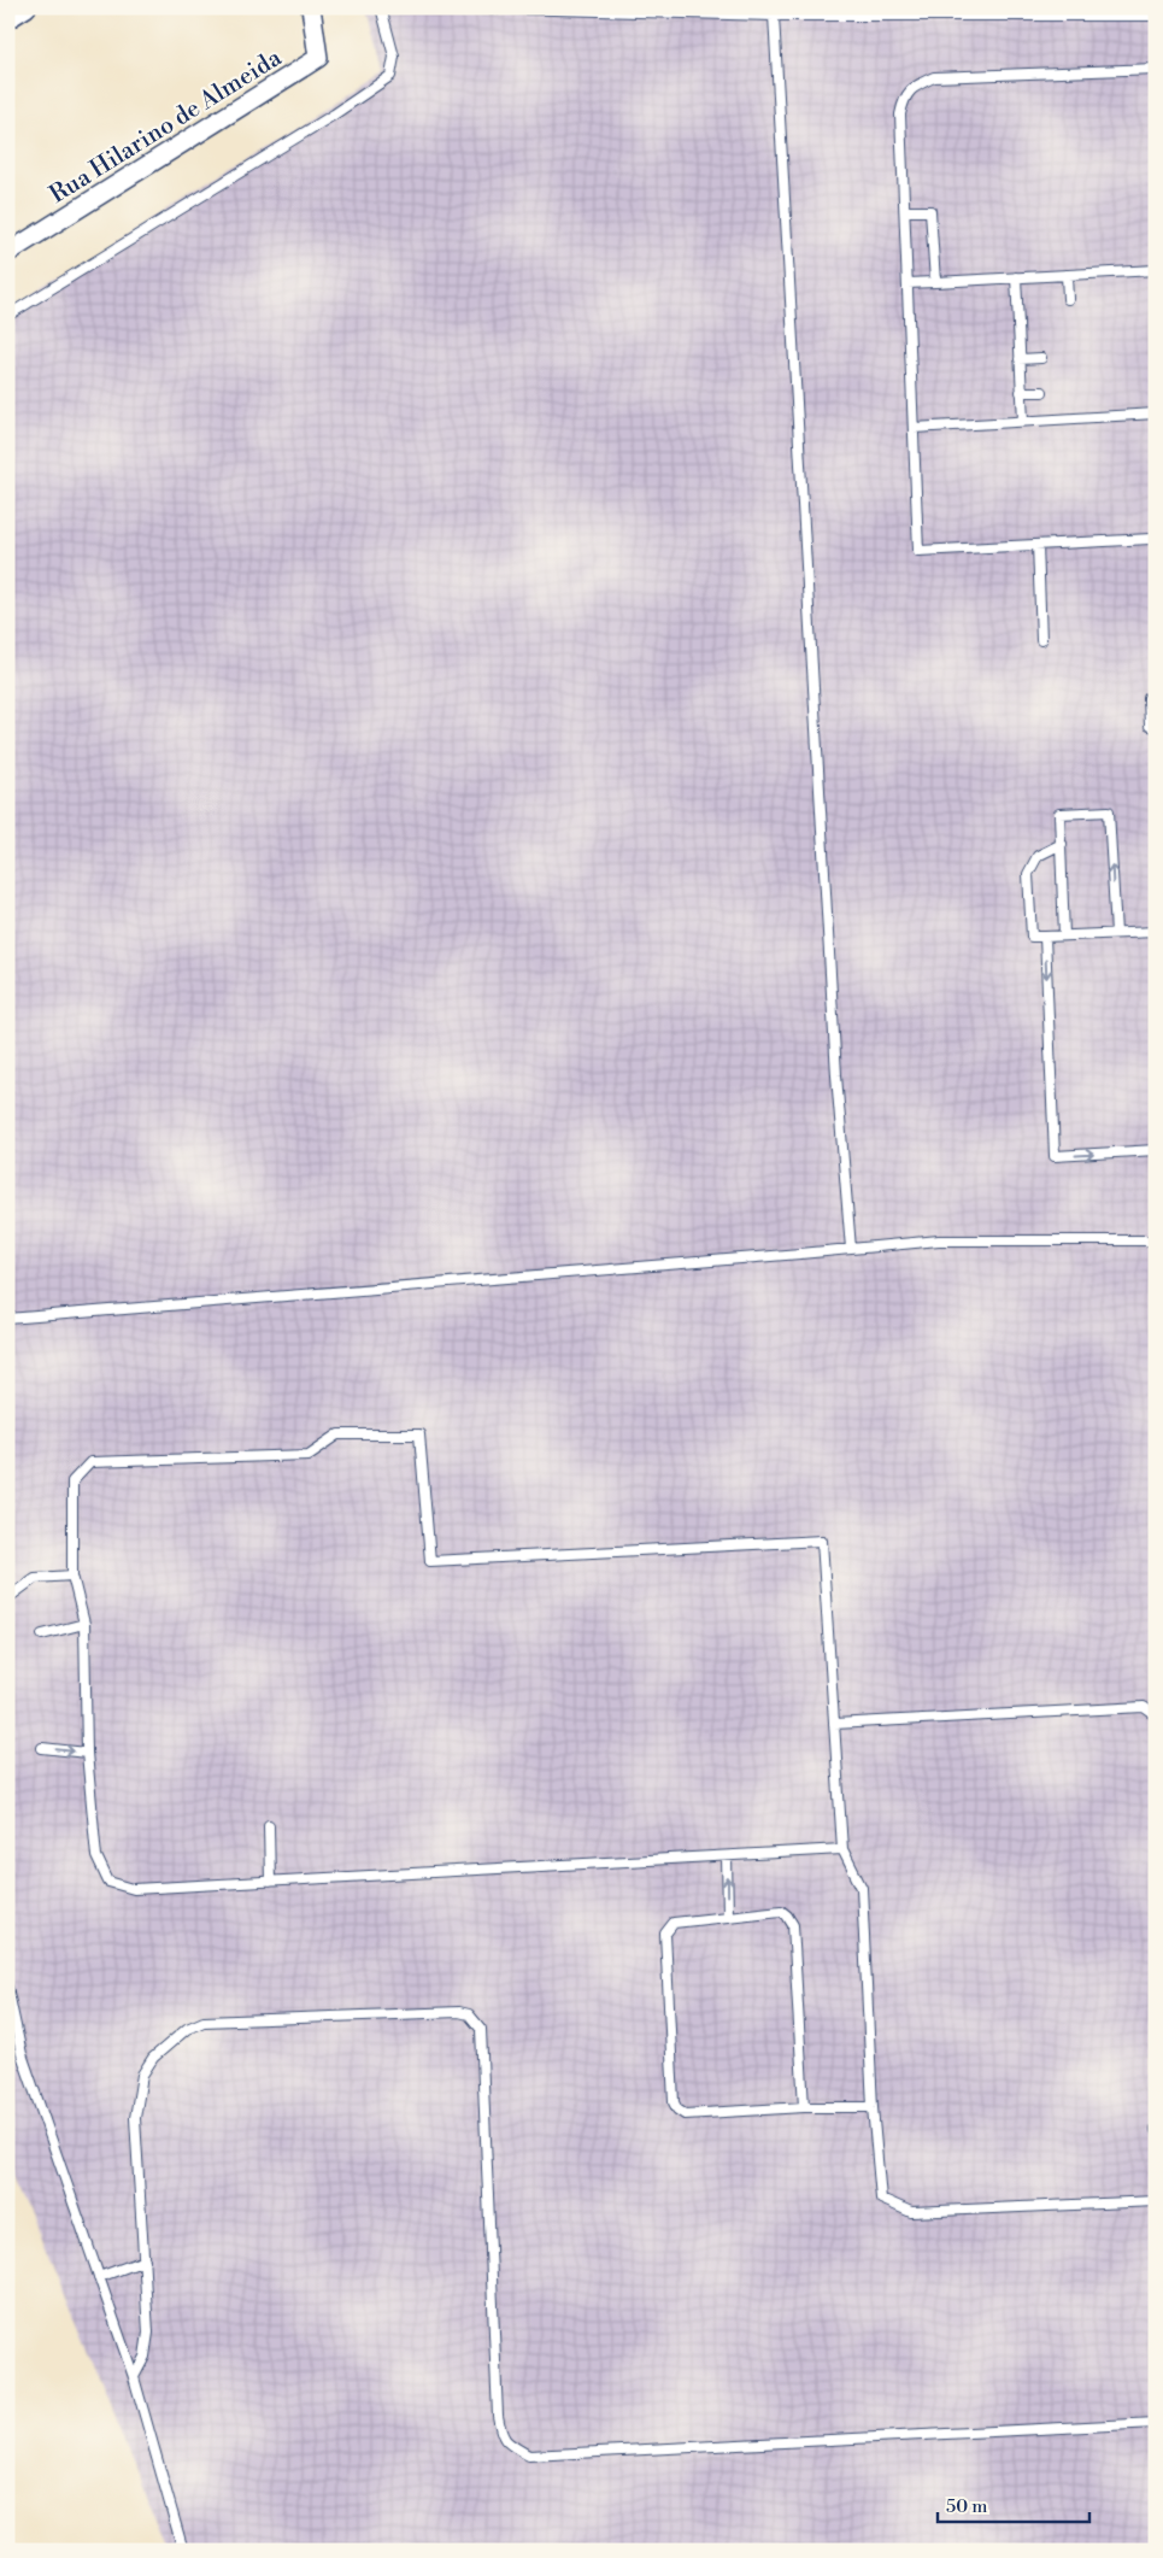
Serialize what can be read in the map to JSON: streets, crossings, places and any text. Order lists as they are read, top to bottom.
{
  "streets": {
    "street": ["Rua Hilarino de Almeida"]
  },
  "scale_bar": "50 m"
}
